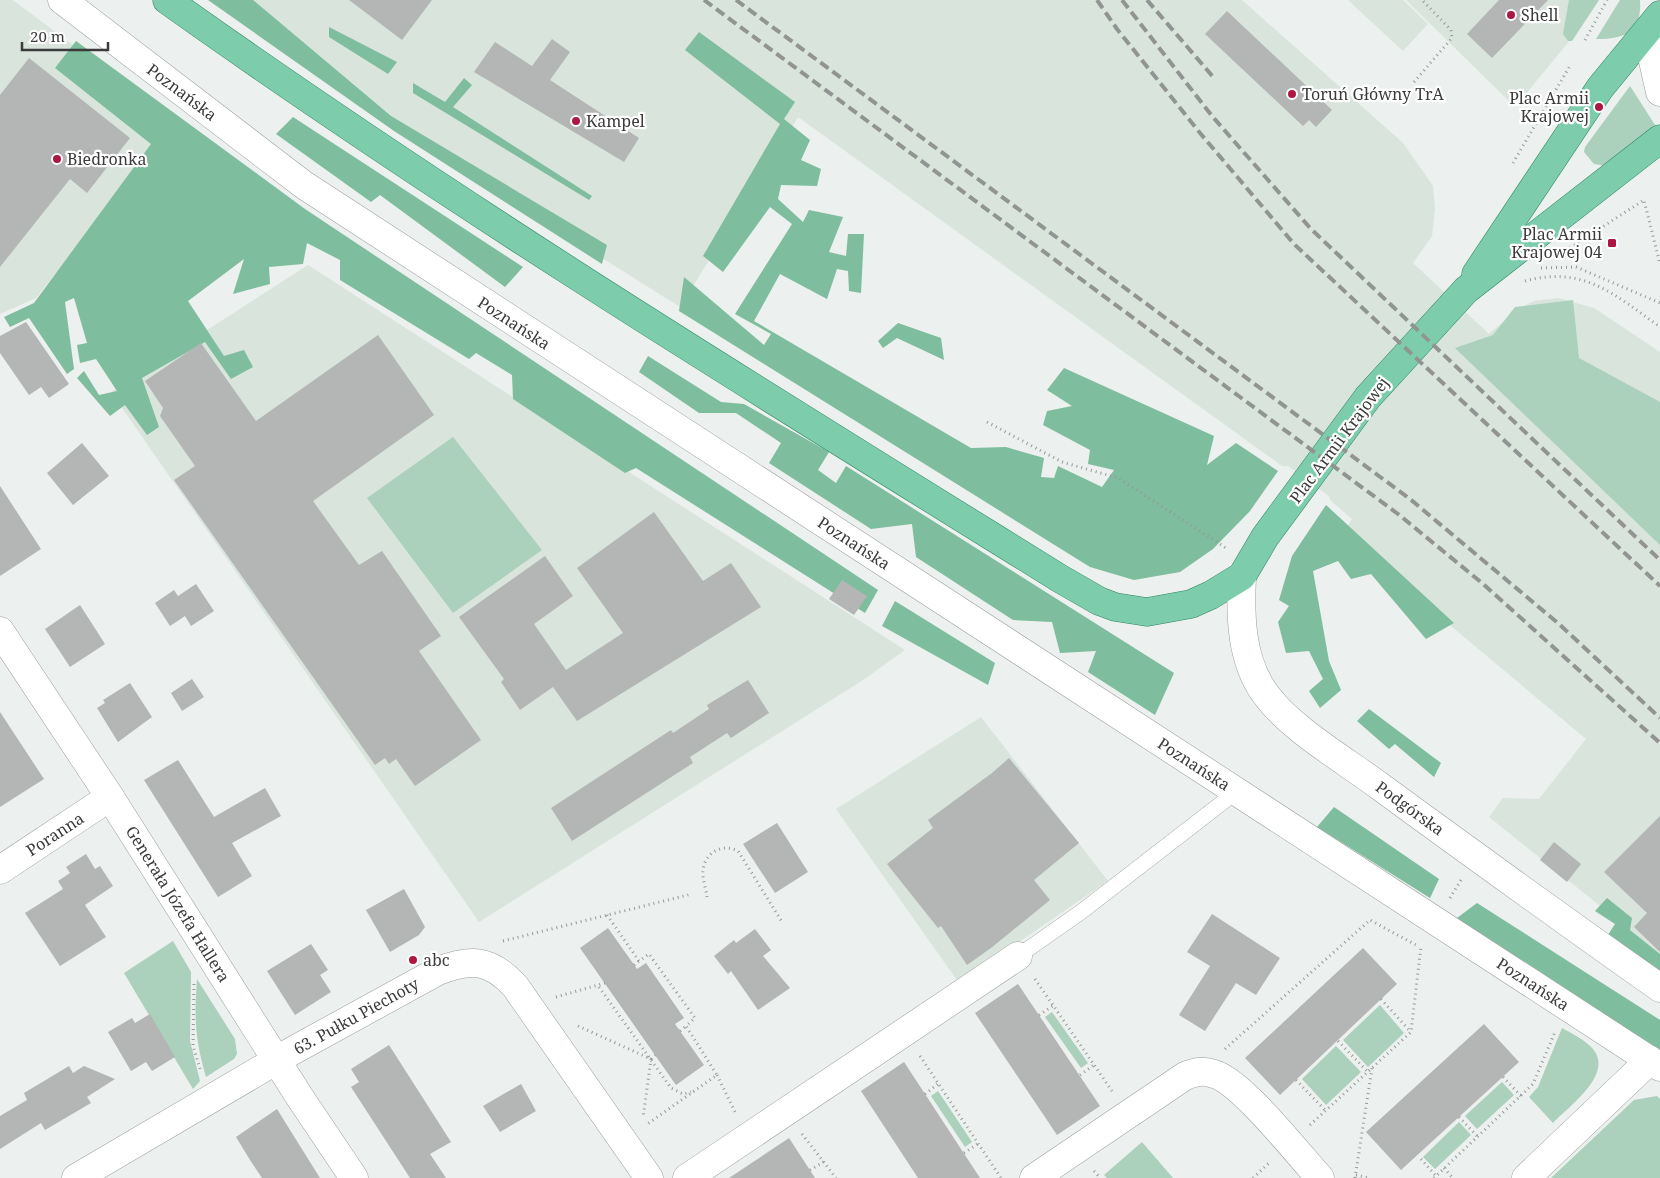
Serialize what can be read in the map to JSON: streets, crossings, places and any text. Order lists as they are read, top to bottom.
{
  "streets": {
    "main road": ["Plac Armii Krajowej"],
    "street": [
      "Poznańska",
      "Podgórska",
      "Poranna",
      "Generała Józefa Hallera",
      "63. Pułku Piechoty"
    ]
  },
  "crossings": [
    ["Plac Armii Krajowej", "Podgórska"],
    ["Poranna", "Generała Józefa Hallera"],
    ["Generała Józefa Hallera", "63. Pułku Piechoty"]
  ],
  "places": {
    "other": [
      "Shell",
      "Toruń Główny TrA",
      "Plac Armii Krajowej",
      "Kampel",
      "Biedronka",
      "abc"
    ],
    "transit": ["Plac Armii Krajowej 04"]
  },
  "scale_bar": "20 m"
}
